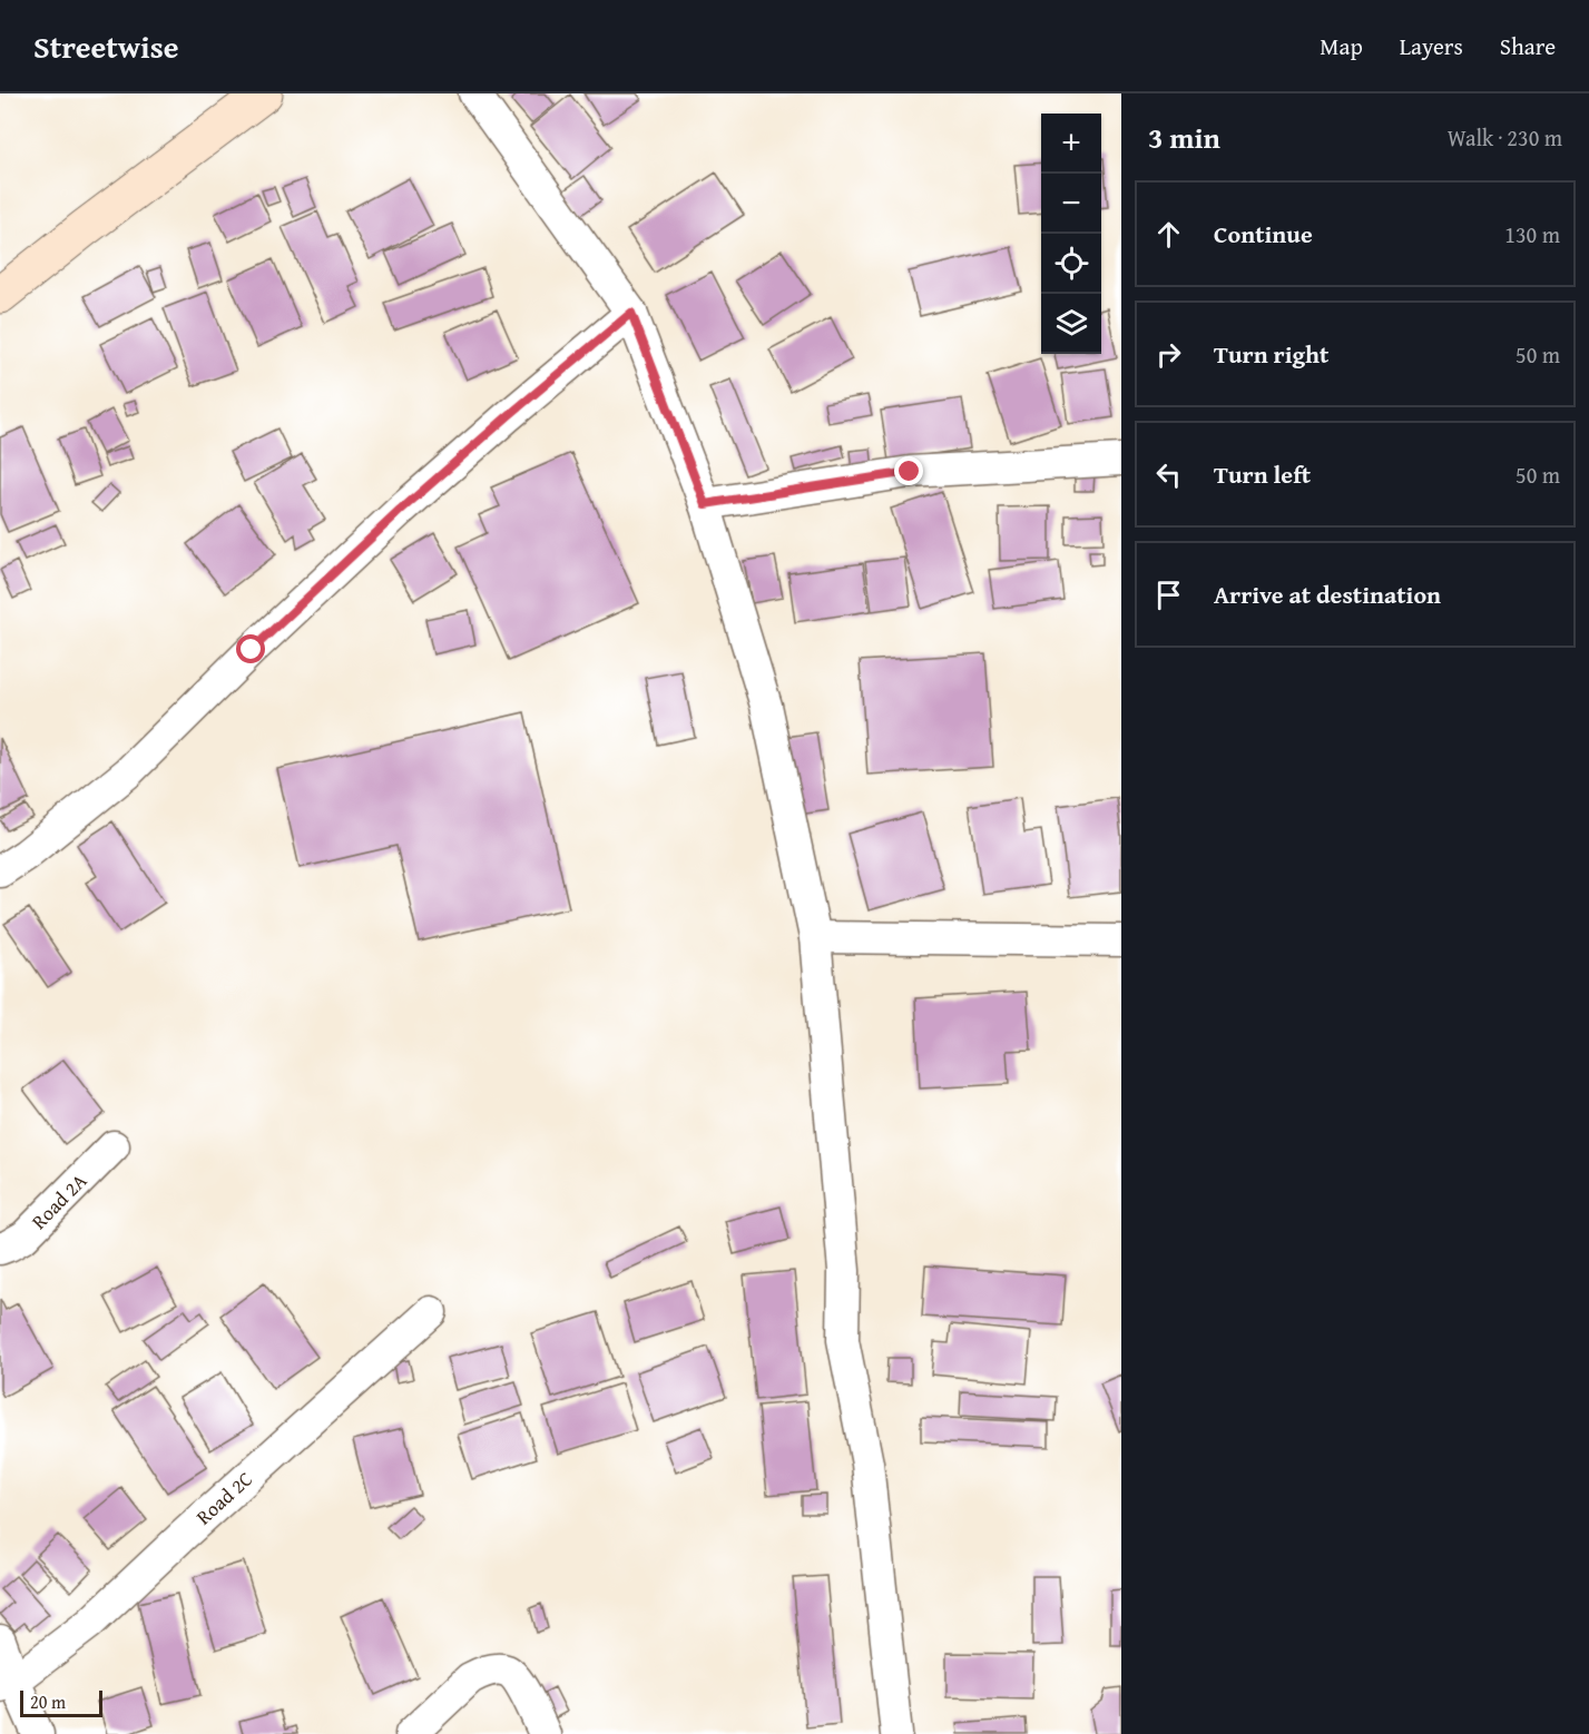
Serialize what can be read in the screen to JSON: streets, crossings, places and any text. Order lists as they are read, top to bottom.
{
  "streets": {
    "street": ["Road 2A", "Road 2C"]
  },
  "scale_bar": "20 m",
  "page": {
    "header": "Streetwise",
    "nav": ["Map", "Layers", "Share"],
    "heading": ["3 min", "Walk · 230 m"],
    "map_buttons": ["+", "−"],
    "list": [
      ["Continue", "130 m"],
      ["Turn right", "50 m"],
      ["Turn left", "50 m"],
      "Arrive at destination"
    ],
    "scale": "20 m"
  }
}
